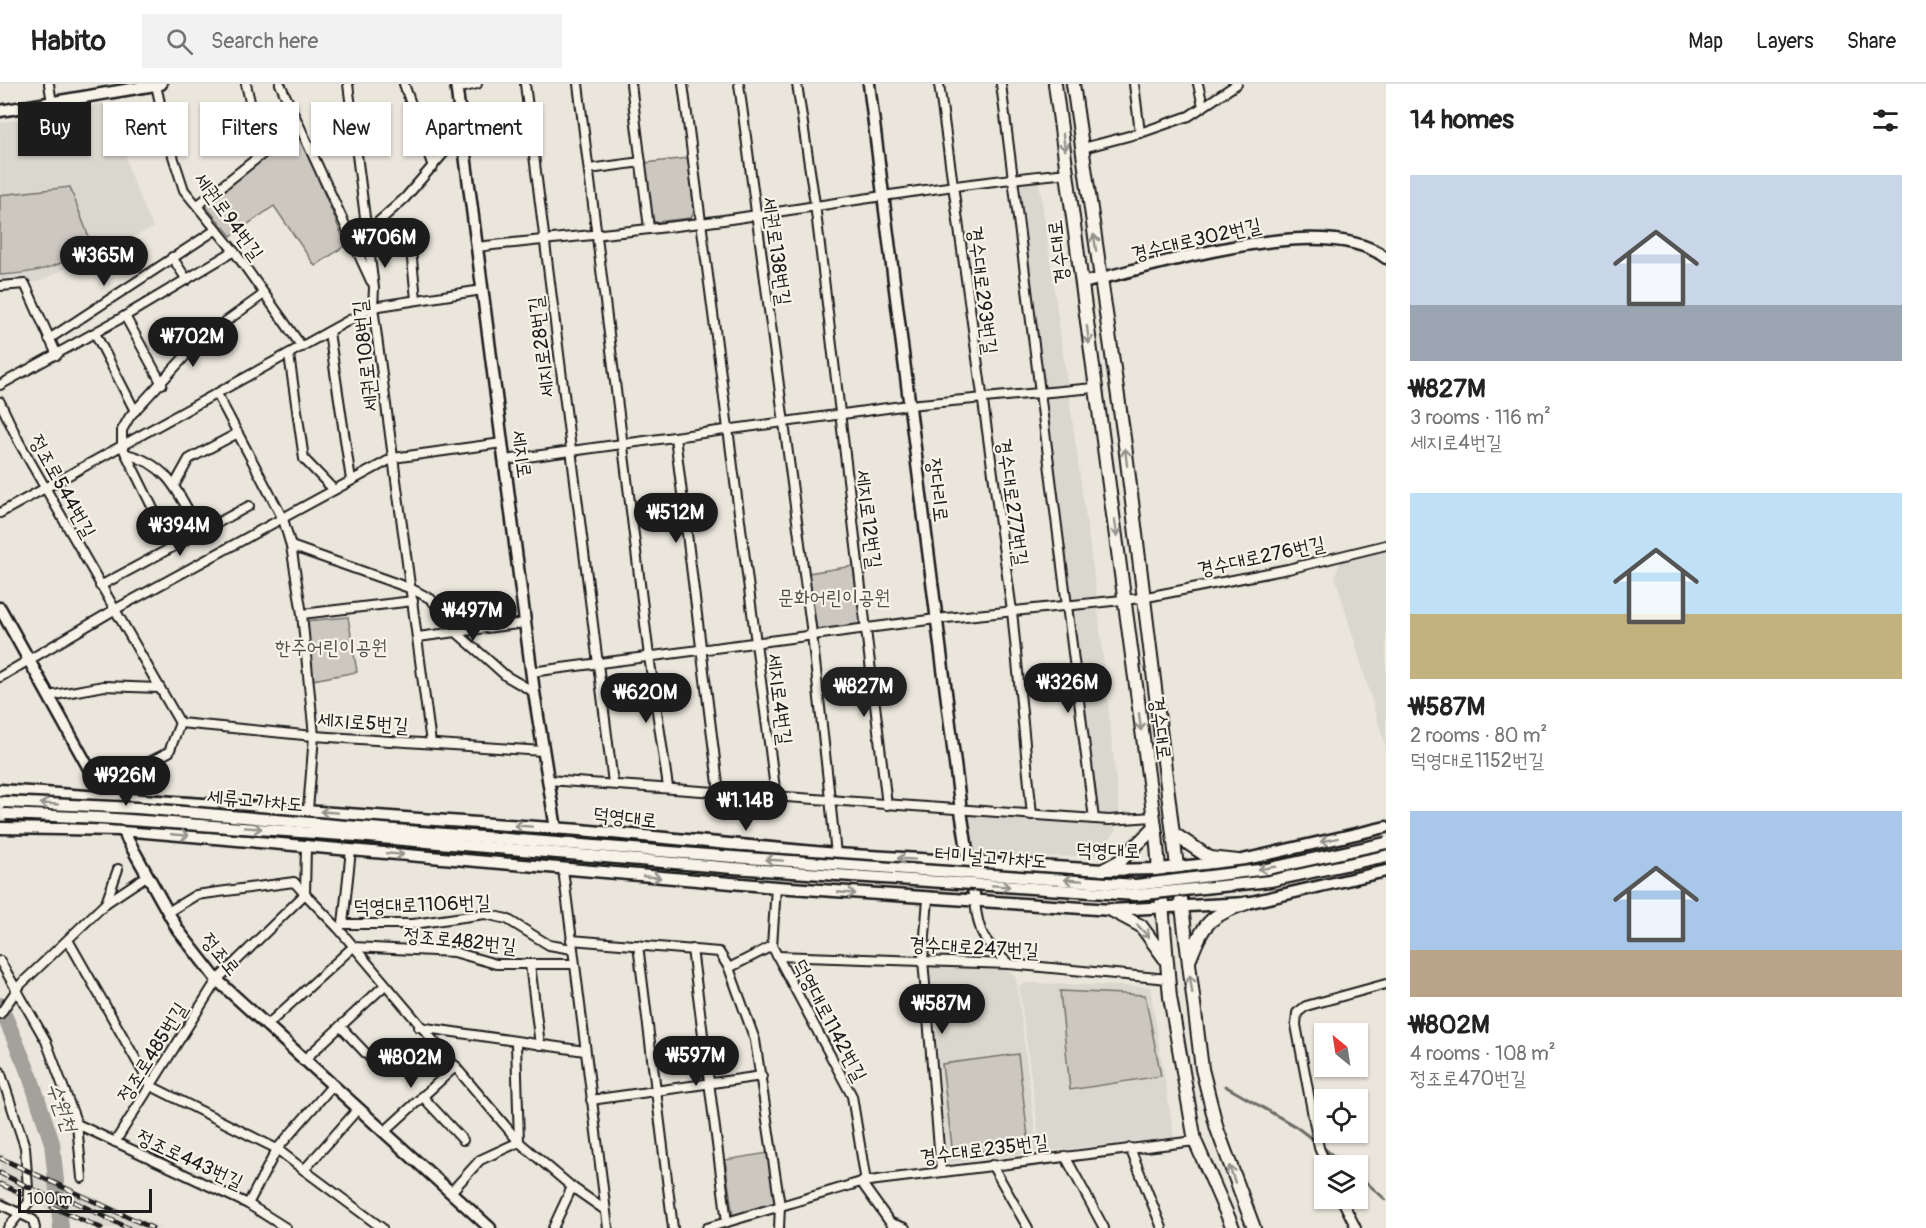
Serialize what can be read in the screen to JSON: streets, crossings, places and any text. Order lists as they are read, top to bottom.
{
  "streets": {
    "main road": [
      "경수대로302번길",
      "경수대로",
      "세지로",
      "장다리로",
      "세류고가차도",
      "덕영대로",
      "터미널고가차도",
      "정조로"
    ],
    "street": [
      "세권로94번길",
      "세권로138번길",
      "경수대로293번길",
      "세지로28번길",
      "세권로108번길",
      "정조로544번길",
      "경수대로277번길",
      "세지로12번길",
      "경수대로276번길",
      "세지로4번길",
      "세지로5번길",
      "덕영대로1106번길",
      "정조로482번길",
      "경수대로247번길",
      "덕영대로1142번길",
      "정조로485번길",
      "경수대로235번길",
      "정조로443번길"
    ]
  },
  "crossings": [
    ["경수대로302번길", "경수대로"],
    ["세권로138번길", "덕영대로"],
    ["경수대로", "경수대로276번길"],
    ["경수대로", "덕영대로"],
    ["경수대로", "경수대로247번길"],
    ["경수대로", "경수대로235번길"],
    ["경수대로293번길", "경수대로277번길"],
    ["세권로108번길", "세지로5번길"],
    ["세지로", "세지로5번길"],
    ["세지로", "덕영대로"],
    ["장다리로", "덕영대로"],
    ["세류고가차도", "덕영대로"],
    ["덕영대로", "터미널고가차도"],
    ["덕영대로", "정조로"],
    ["덕영대로1106번길", "정조로482번길"],
    ["덕영대로1106번길", "정조로485번길"],
    ["경수대로247번길", "덕영대로1142번길"],
    ["정조로", "정조로485번길"],
    ["덕영대로1142번길", "경수대로235번길"],
    ["정조로485번길", "정조로443번길"]
  ],
  "water": ["수원천"],
  "parks": ["문화어린이공원", "한주어린이공원"],
  "scale_bar": "100 m",
  "north": "top left",
  "page": {
    "header": "Habito",
    "search": "Search here",
    "nav": ["Map", "Layers", "Share"],
    "heading": "14 homes",
    "chip": [
      "Buy",
      "Rent",
      "Filters",
      "New",
      "Apartment"
    ],
    "list": [
      {
        "name": "₩827M",
        "note": "3 rooms · 116 m² · 세지로4번길"
      },
      {
        "name": "₩587M",
        "note": "2 rooms · 80 m² · 덕영대로1152번길"
      },
      {
        "name": "₩802M",
        "note": "4 rooms · 108 m² · 정조로470번길"
      }
    ],
    "price": [
      "₩706M",
      "₩365M",
      "₩702M",
      "₩512M",
      "₩394M",
      "₩497M",
      "₩326M",
      "₩827M",
      "₩620M",
      "₩926M",
      "₩1.14B",
      "₩587M",
      "₩597M",
      "₩802M"
    ],
    "scale": "100 m"
  }
}
